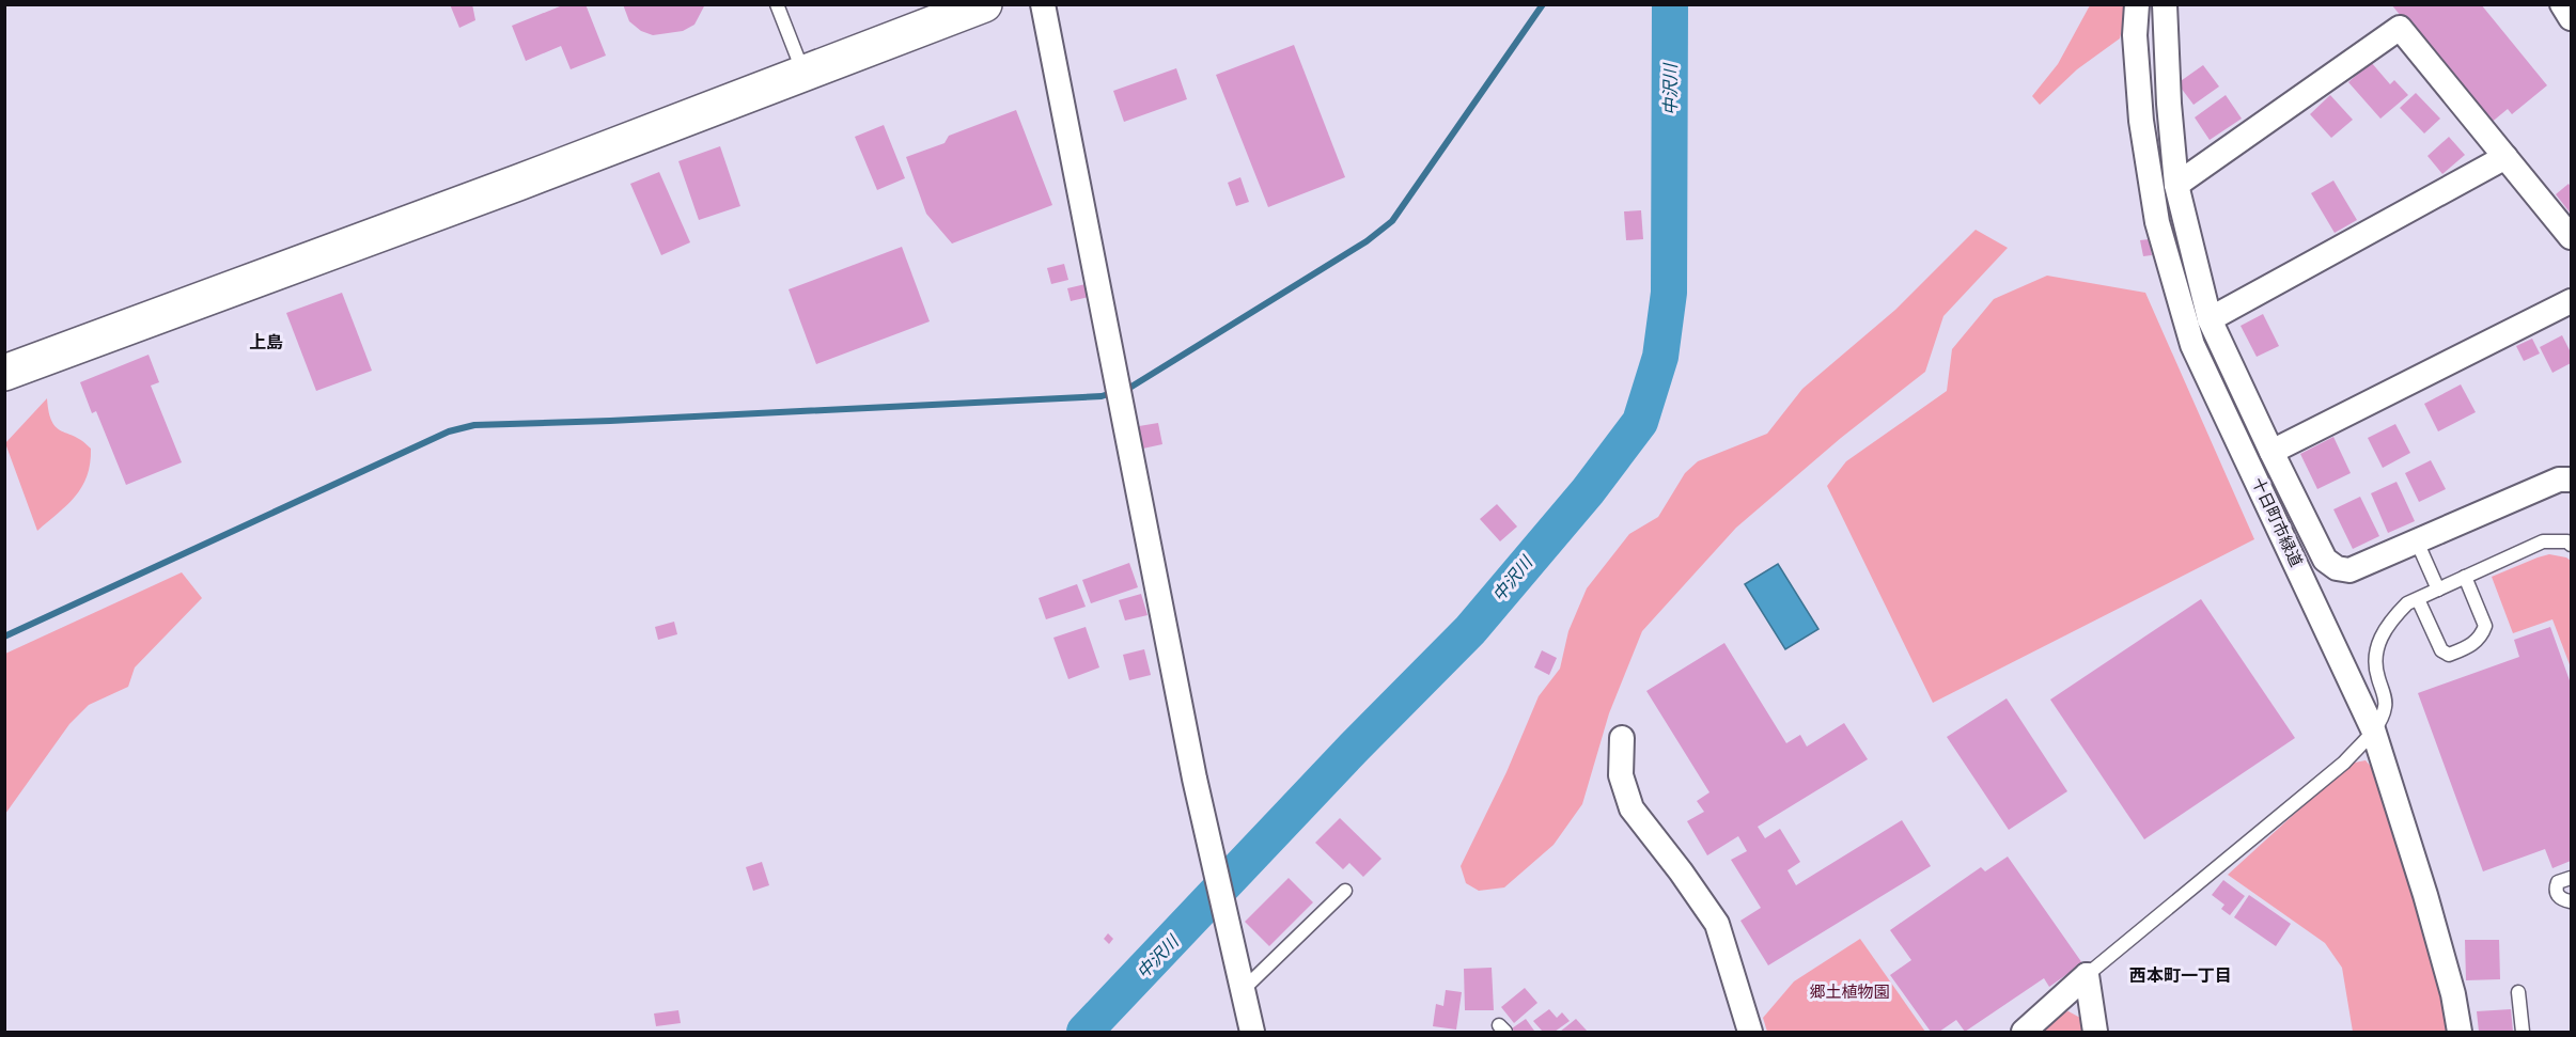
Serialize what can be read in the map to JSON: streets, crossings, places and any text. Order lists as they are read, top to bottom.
{
  "streets": {
    "street": ["十日町市緑道"]
  },
  "districts": ["上島", "西本町一丁目"],
  "water": ["中沢川"],
  "parks": ["郷土植物園"]
}
